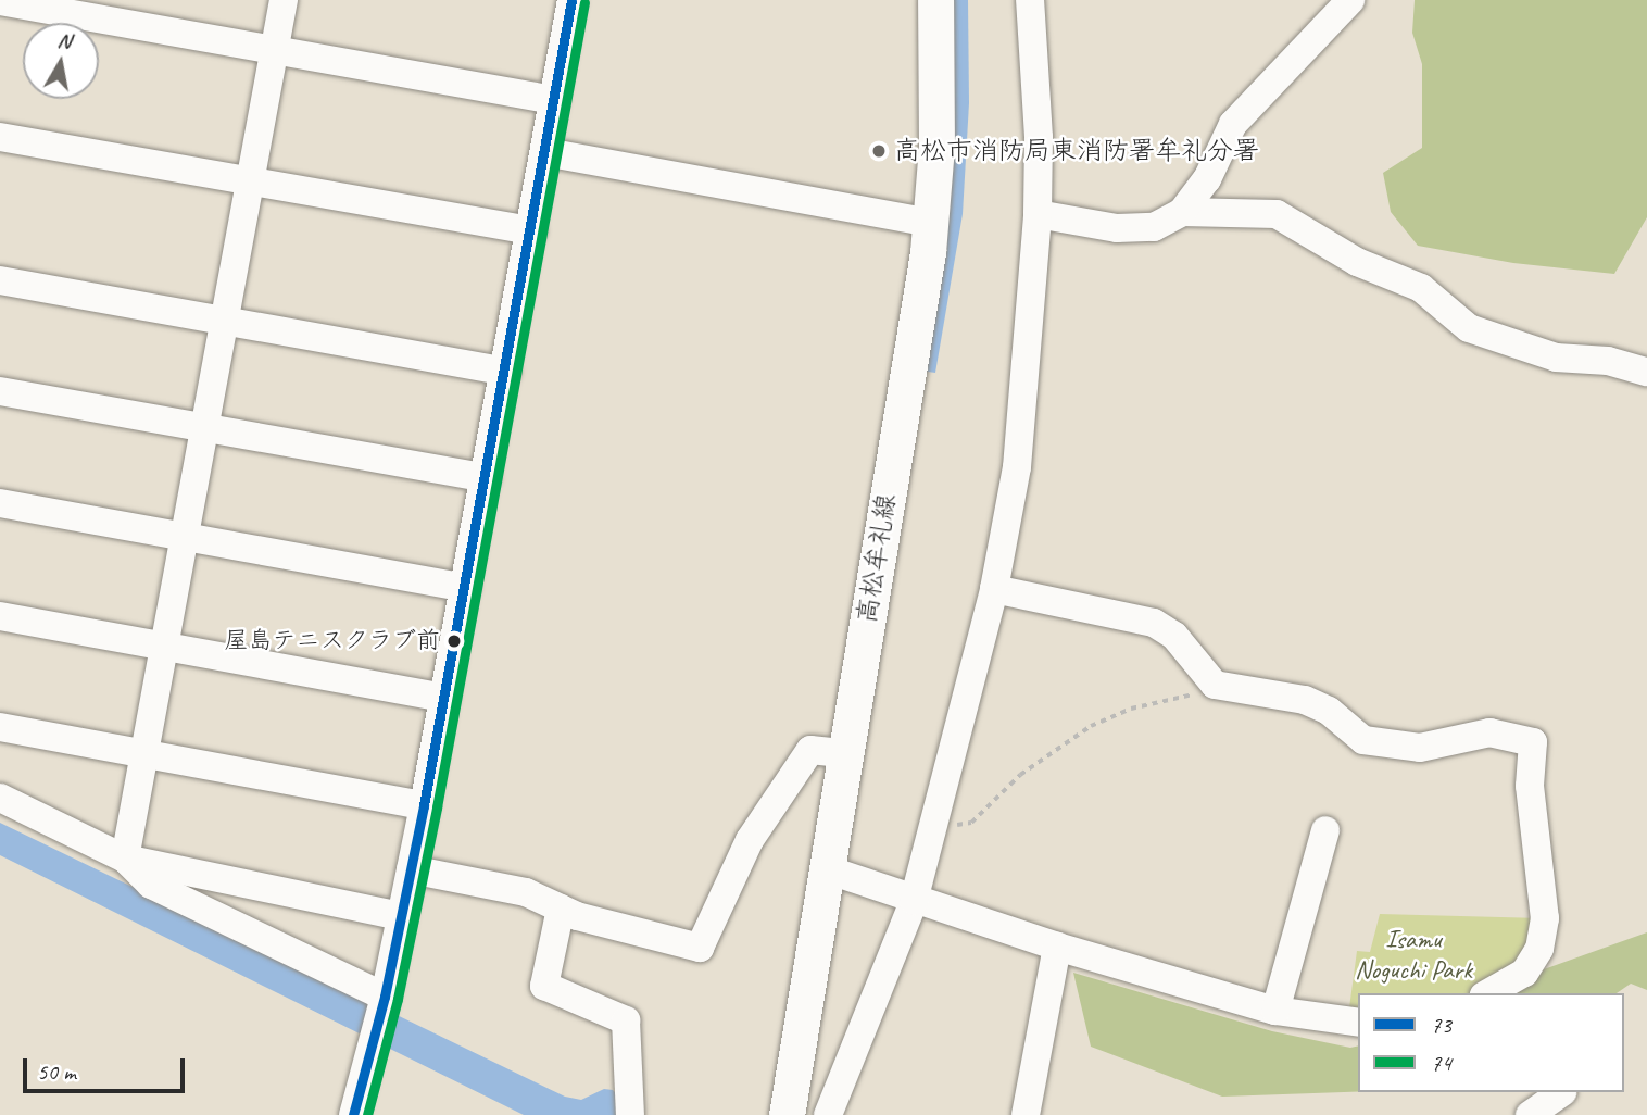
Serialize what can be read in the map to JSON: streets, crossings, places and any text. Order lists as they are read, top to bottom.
{
  "streets": {
    "main road": ["高松牟礼線"]
  },
  "parks": ["Isamu Noguchi Park"],
  "places": ["高松市消防局東消防署牟礼分署", "屋島テニスクラブ前"],
  "lines": ["transit line 73", "transit line 74"],
  "legend": ["73", "74"],
  "scale_bar": "50 m",
  "north": "top"
}
